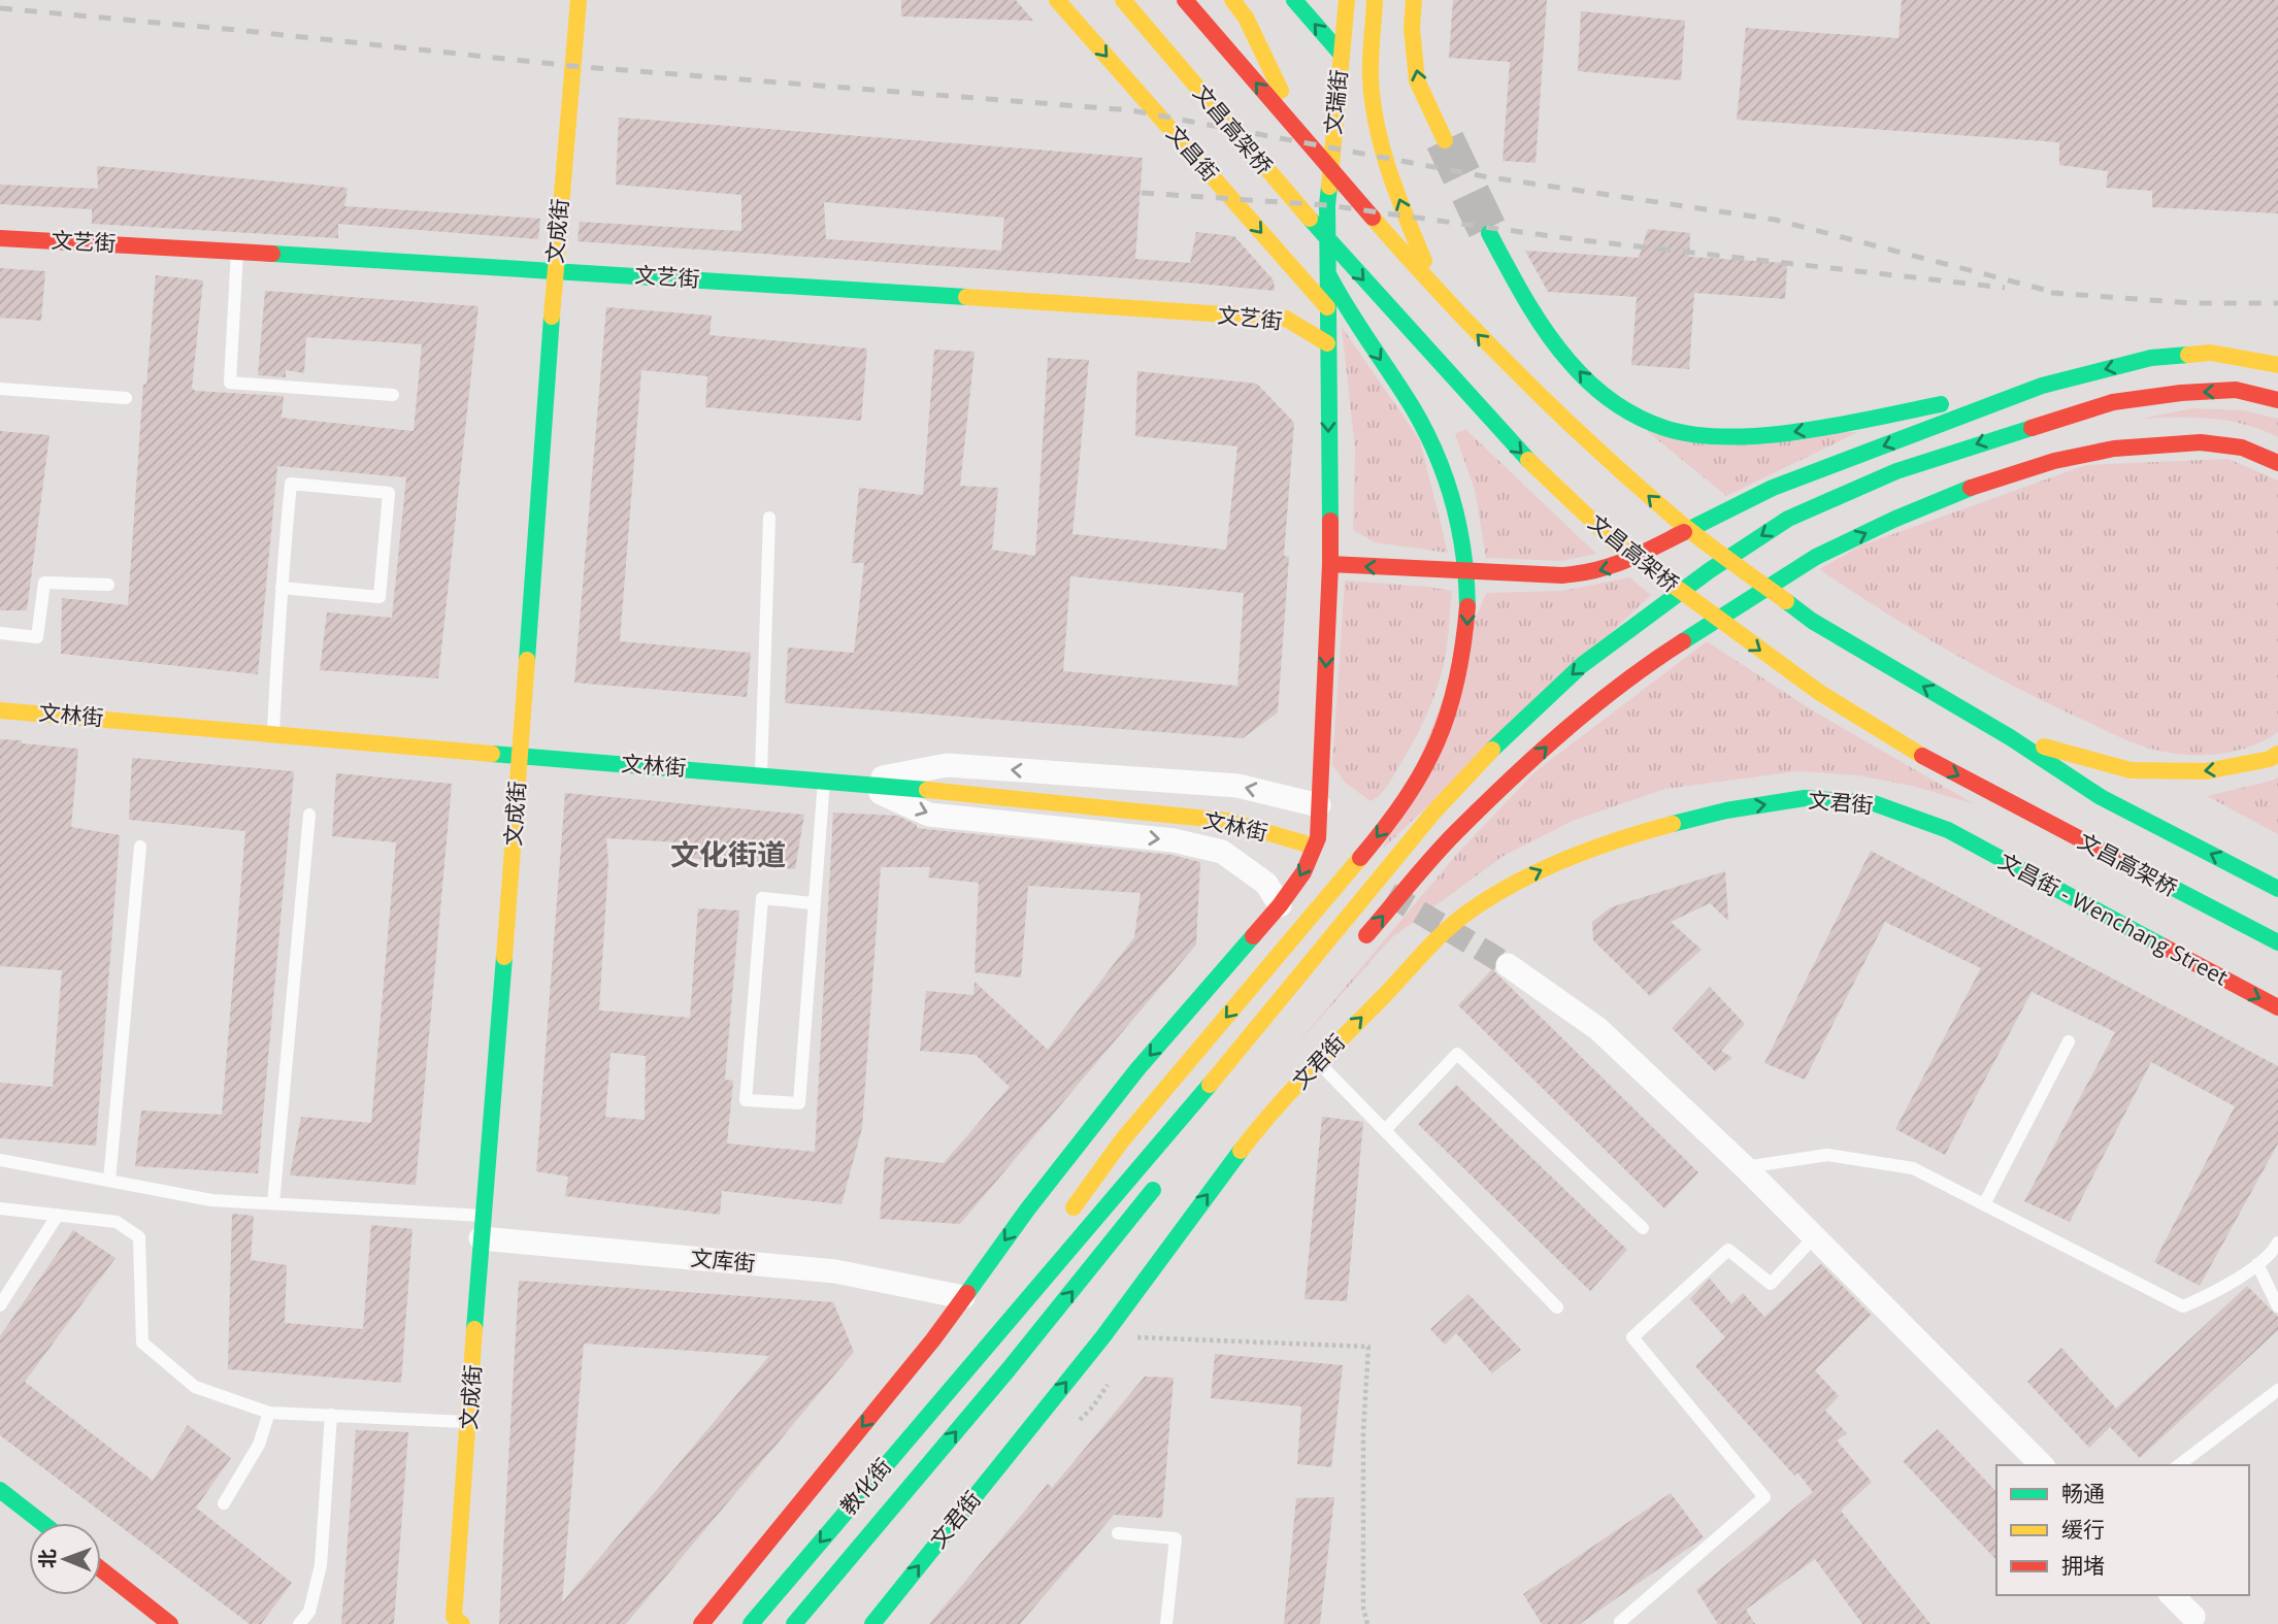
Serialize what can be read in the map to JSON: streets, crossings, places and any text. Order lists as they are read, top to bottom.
{
  "streets": {
    "main road": [
      "文瑞街",
      "文昌高架桥",
      "文昌街",
      "文成街",
      "文艺街",
      "文林街",
      "文君街",
      "文昌街 - Wenchang Street",
      "教化街"
    ],
    "street": ["文库街"]
  },
  "crossings": [
    ["文瑞街", "文昌街"],
    ["文成街", "文艺街"],
    ["文成街", "文林街"],
    ["文成街", "文库街"],
    ["文君街", "文昌街 - Wenchang Street"]
  ],
  "districts": ["文化街道"],
  "legend": ["畅通", "缓行", "拥堵"],
  "north": "left"
}
